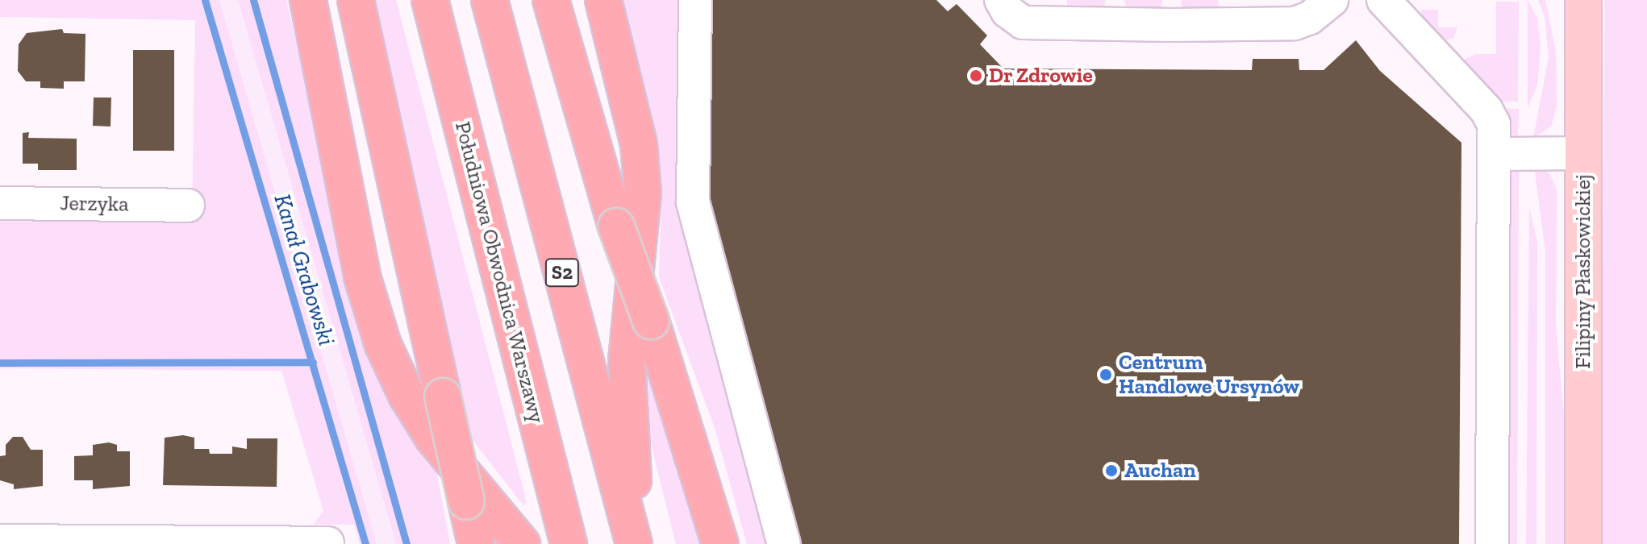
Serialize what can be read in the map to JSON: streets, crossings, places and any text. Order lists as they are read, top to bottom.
{
  "streets": {
    "highway": ["Południowa Obwodnica Warszawy", "S2"],
    "main road": ["Filipiny Płaskowickiej"],
    "street": ["Jerzyka"]
  },
  "water": ["Kanał Grabowski"],
  "places": ["Dr Zdrowie", "Centrum Handlowe Ursynów", "Auchan"]
}
